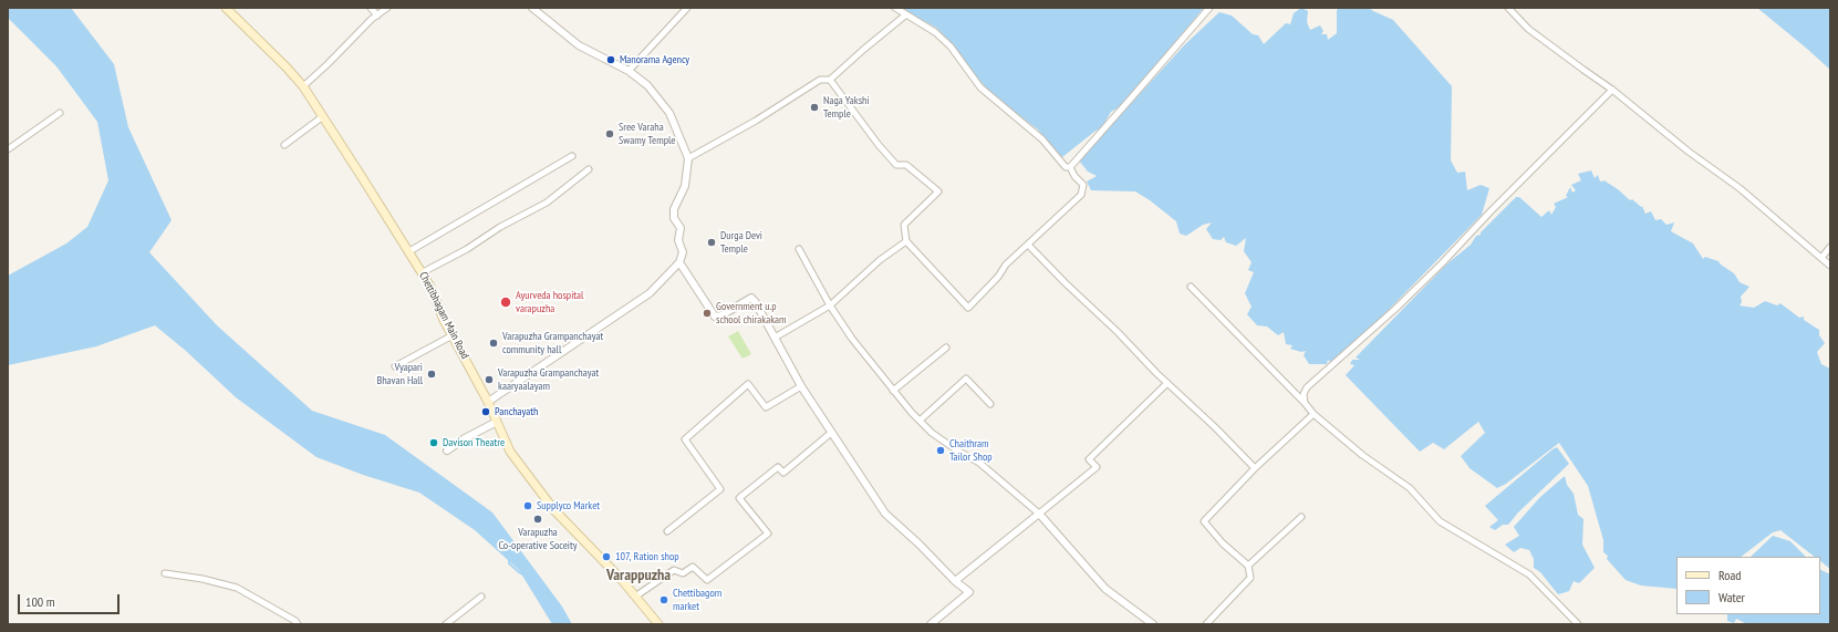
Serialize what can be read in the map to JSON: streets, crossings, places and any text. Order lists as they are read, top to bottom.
{
  "streets": {
    "main road": ["Chettibhagam Main Road"]
  },
  "districts": ["Varappuzha"],
  "places": [
    "Manorama Agency",
    "Naga Yakshi Temple",
    "Sree Varaha Swamy Temple",
    "Durga Devi Temple",
    "Ayurveda hospital varapuzha",
    "Government u.p school chirakakam",
    "Varapuzha Grampanchayat community hall",
    "Vyapari Bhavan Hall",
    "Varapuzha Grampanchayat kaaryaalayam",
    "Panchayath",
    "Davison Theatre",
    "Chaithram Tailor Shop",
    "Supplyco Market",
    "Varapuzha Co-operative Soceity",
    "107, Ration shop",
    "Chettibagom market"
  ],
  "legend": ["Road", "Water"],
  "scale_bar": "100 m"
}
